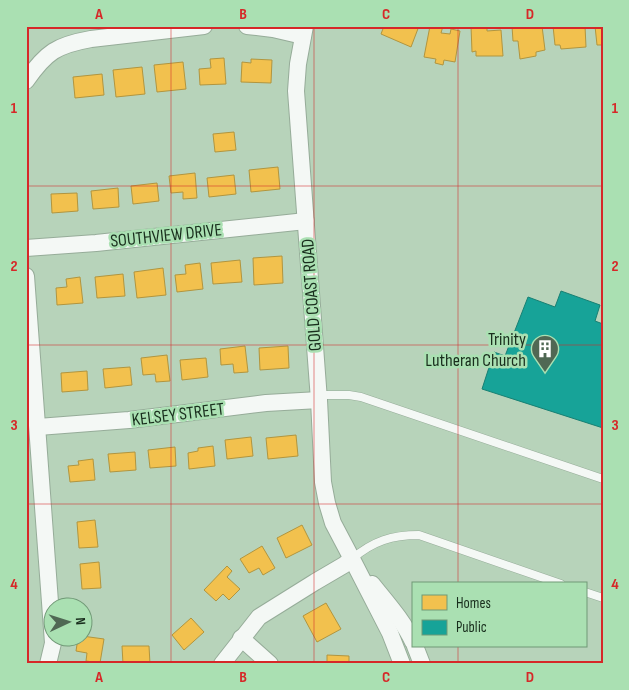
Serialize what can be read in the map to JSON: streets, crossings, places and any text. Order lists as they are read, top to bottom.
{
  "streets": {
    "street": ["SOUTHVIEW DRIVE", "GOLD COAST ROAD", "KELSEY STREET"]
  },
  "crossings": [
    ["SOUTHVIEW DRIVE", "GOLD COAST ROAD"],
    ["GOLD COAST ROAD", "KELSEY STREET"]
  ],
  "places": {
    "building": ["Trinity Lutheran Church"]
  },
  "legend": ["Homes", "Public"],
  "north": "right",
  "grid": {
    "columns": [
      "A",
      "B",
      "C",
      "D"
    ],
    "rows": [
      "1",
      "2",
      "3",
      "4"
    ]
  }
}
